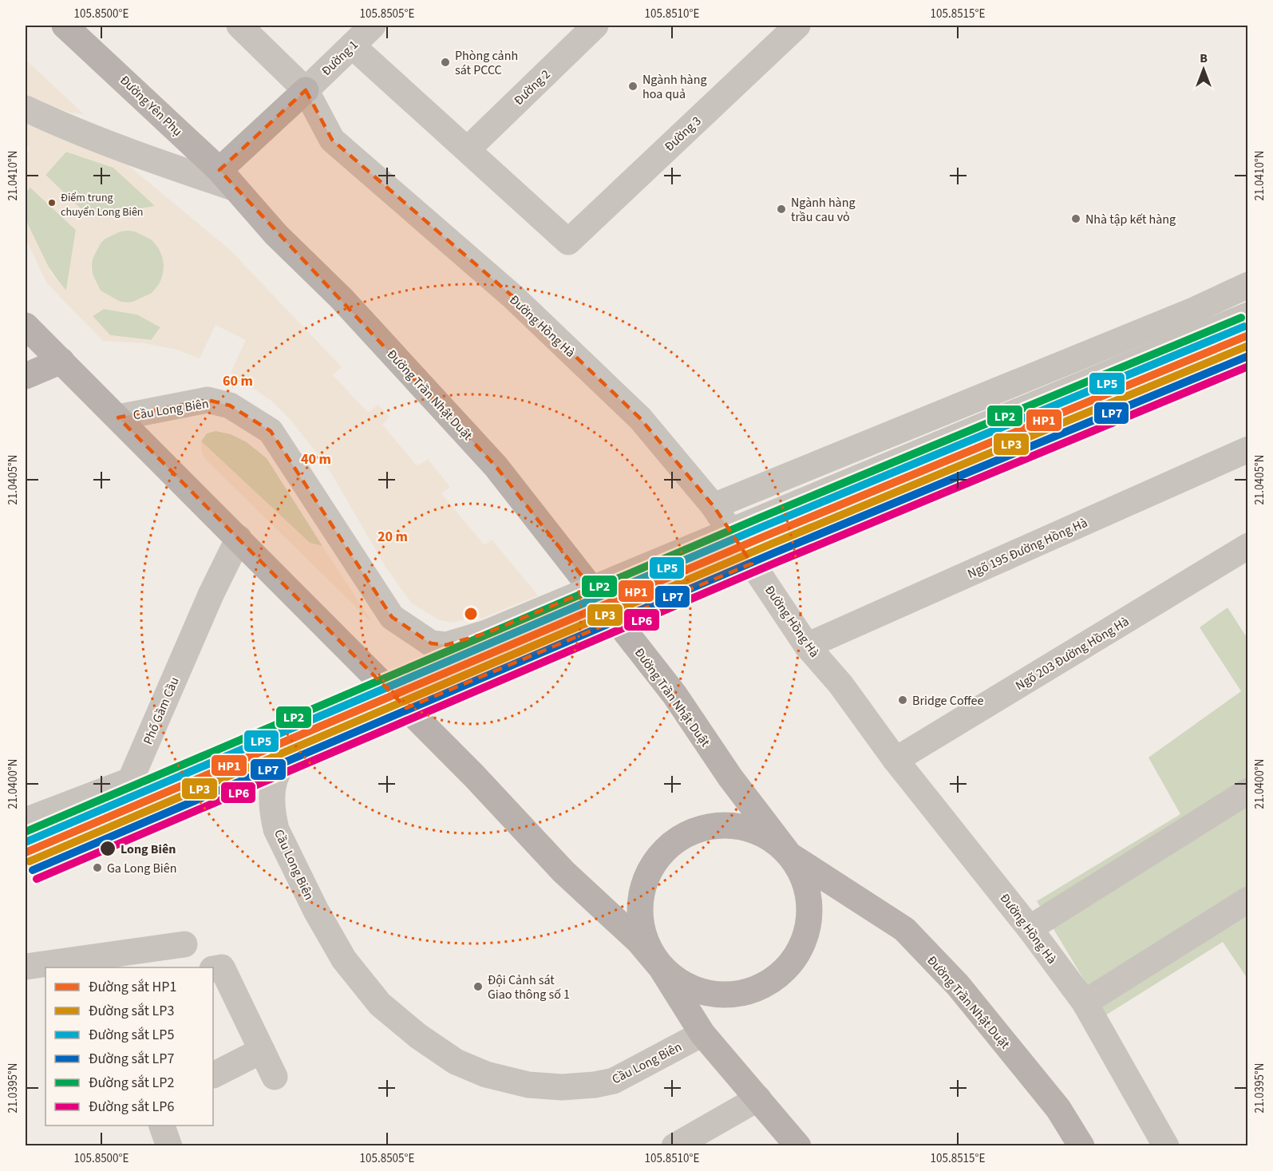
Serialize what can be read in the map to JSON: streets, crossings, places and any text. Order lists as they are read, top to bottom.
{
  "streets": {
    "main road": ["Đường Yên Phụ", "Đường Trần Nhật Duật"],
    "street": [
      "Đường 1",
      "Đường 2",
      "Đường 3",
      "Đường Hồng Hà",
      "Cầu Long Biên",
      "Ngõ 195 Đường Hồng Hà",
      "Ngõ 203 Đường Hồng Hà",
      "Phố Gầm Cầu"
    ]
  },
  "crossings": [
    ["Đường 1", "Đường Hồng Hà"],
    ["Đường 2", "Đường 3"],
    ["Đường Yên Phụ", "Đường Trần Nhật Duật"],
    ["Đường Hồng Hà", "Ngõ 195 Đường Hồng Hà"],
    ["Đường Hồng Hà", "Ngõ 203 Đường Hồng Hà"]
  ],
  "places": [
    "Phòng cảnh sát PCCC",
    "Ngành hàng hoa quả",
    "Điểm trung chuyển Long Biên",
    "Ngành hàng trầu cau vỏ",
    "Nhà tập kết hàng",
    "Bridge Coffee",
    "Long Biên",
    "Ga Long Biên",
    "Đội Cảnh sát Giao thông số 1"
  ],
  "lines": [
    "rail line LP2",
    "rail line LP5",
    "rail line HP1",
    "rail line LP3",
    "rail line LP7",
    "rail line LP6"
  ],
  "legend": [
    "Đường sắt HP1",
    "Đường sắt LP3",
    "Đường sắt LP5",
    "Đường sắt LP7",
    "Đường sắt LP2",
    "Đường sắt LP6"
  ],
  "north": "top",
  "coordinates": [
    "105.8500°E",
    "105.8505°E",
    "105.8510°E",
    "105.8515°E",
    "21.0410°N",
    "21.0405°N",
    "21.0400°N",
    "21.0395°N"
  ],
  "rings": ["60 m", "40 m", "20 m"]
}
